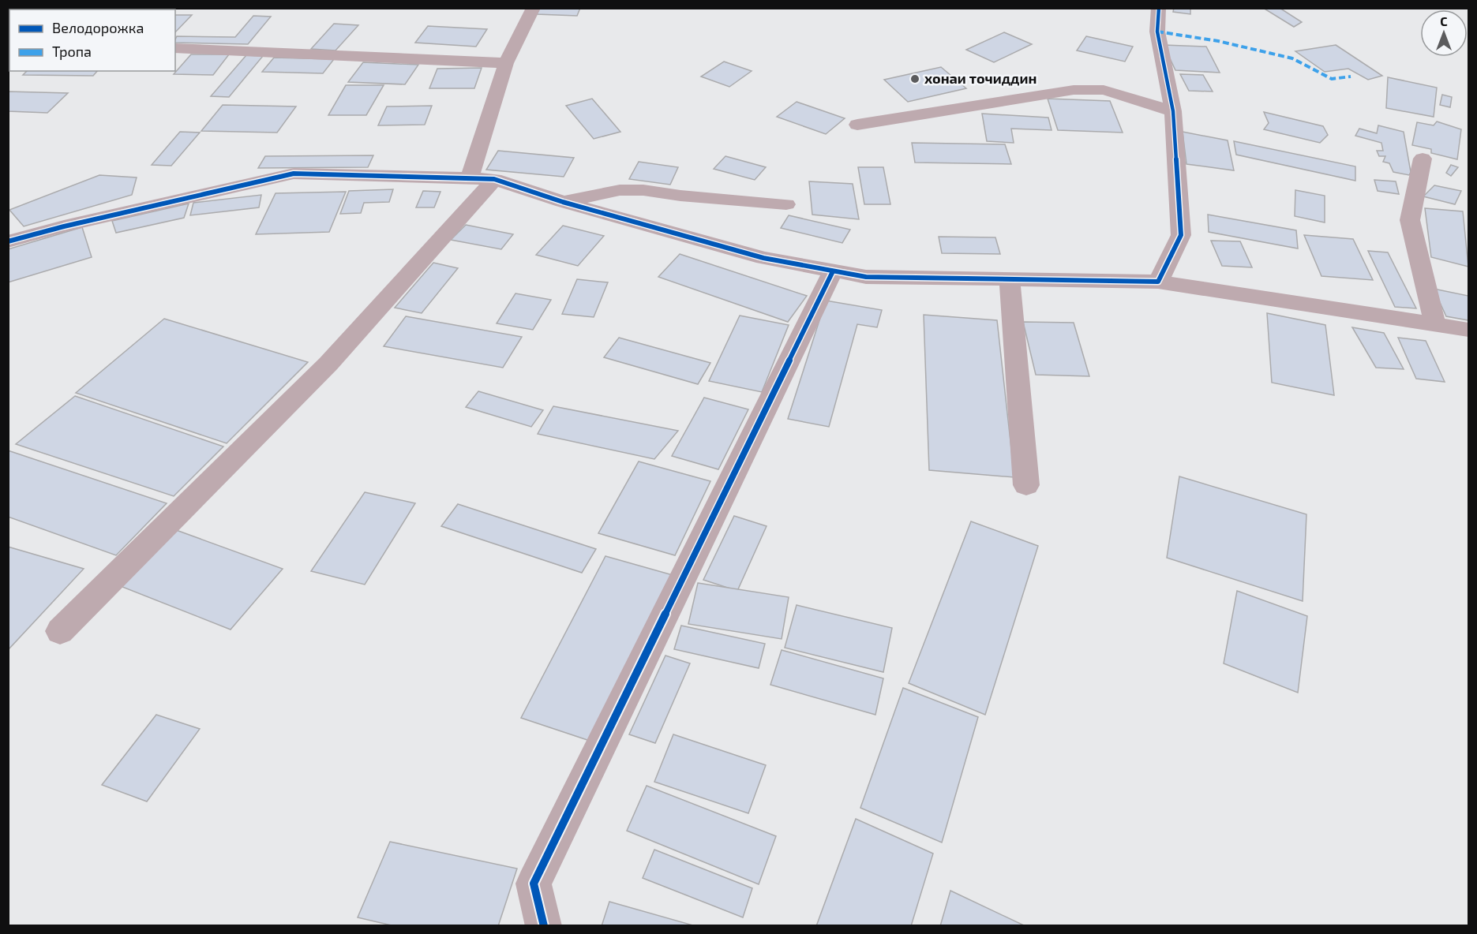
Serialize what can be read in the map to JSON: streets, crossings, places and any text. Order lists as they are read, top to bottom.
{
  "places": ["хонаи точиддин"],
  "legend": ["Велодорожка", "Тропа"],
  "north": "top"
}
